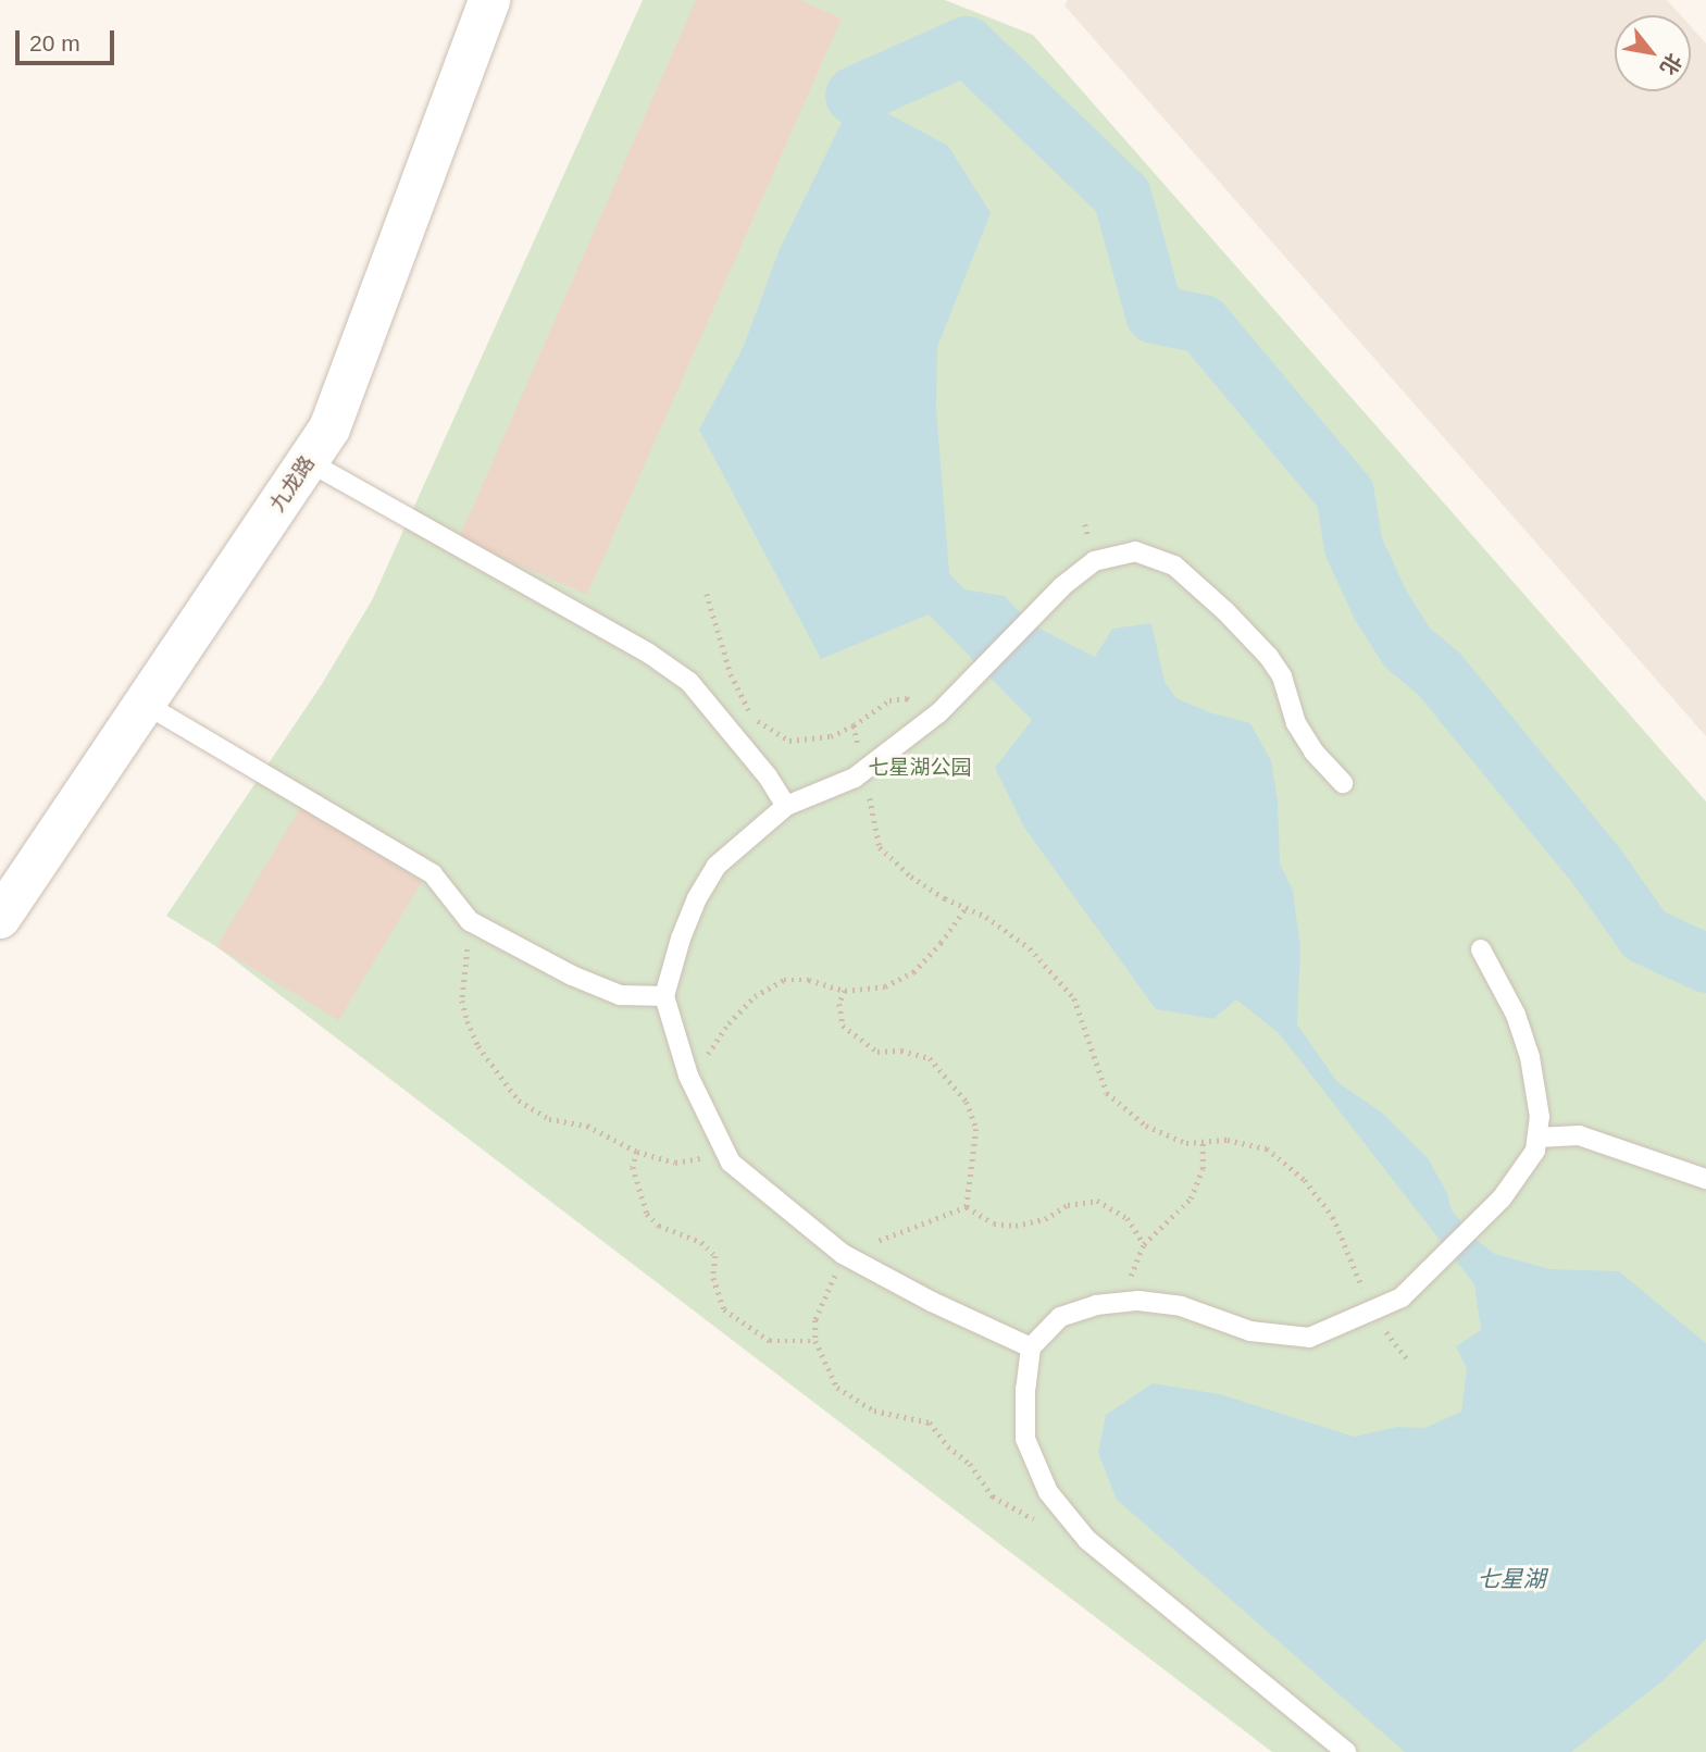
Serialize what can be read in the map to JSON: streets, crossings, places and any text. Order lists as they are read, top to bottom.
{
  "streets": {
    "main road": ["九龙路"]
  },
  "water": ["七星湖"],
  "parks": ["七星湖公园"],
  "scale_bar": "20 m",
  "north": "bottom right"
}
